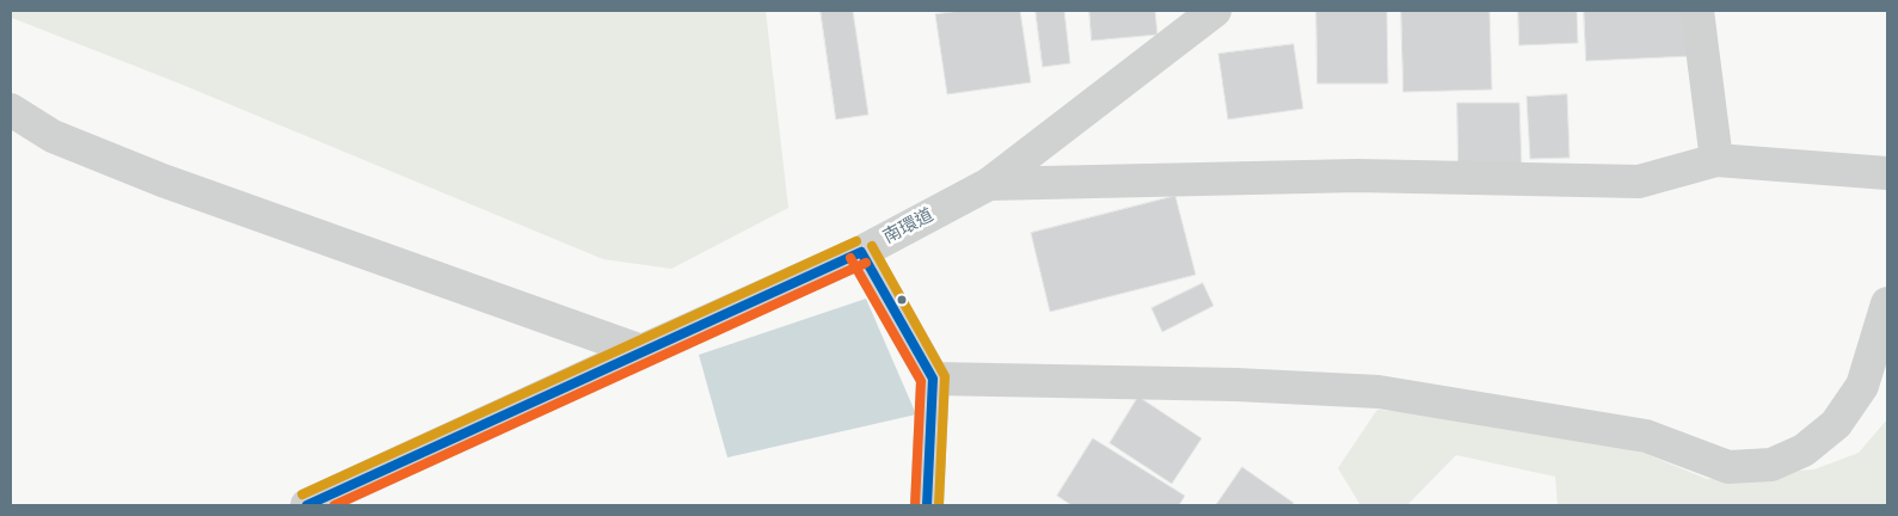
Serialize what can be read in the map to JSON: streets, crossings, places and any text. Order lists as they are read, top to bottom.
{
  "streets": {
    "street": ["南環道"]
  }
}
